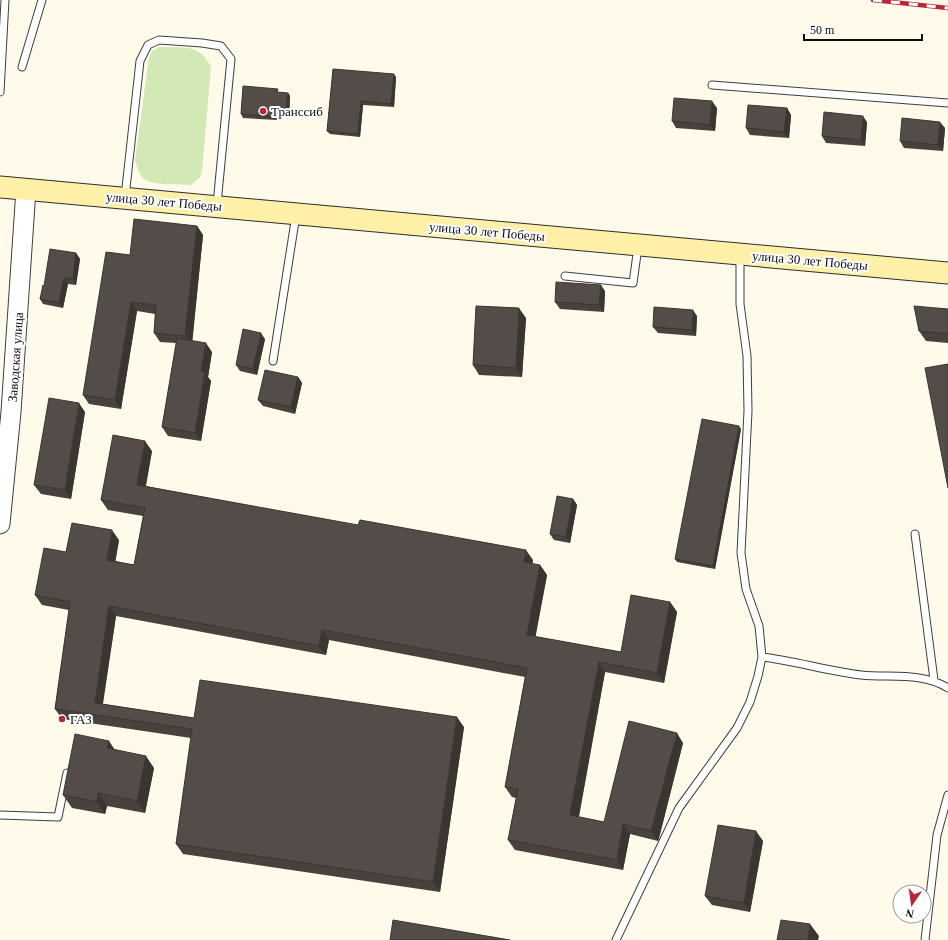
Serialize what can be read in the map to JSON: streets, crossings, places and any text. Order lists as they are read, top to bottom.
{
  "streets": {
    "main road": ["улица 30 лет Победы"],
    "street": ["Заводская улица"]
  },
  "crossings": [
    ["улица 30 лет Победы", "Заводская улица"]
  ],
  "places": ["Транссиб", "ГАЗ"],
  "scale_bar": "50 m",
  "north": "bottom"
}
